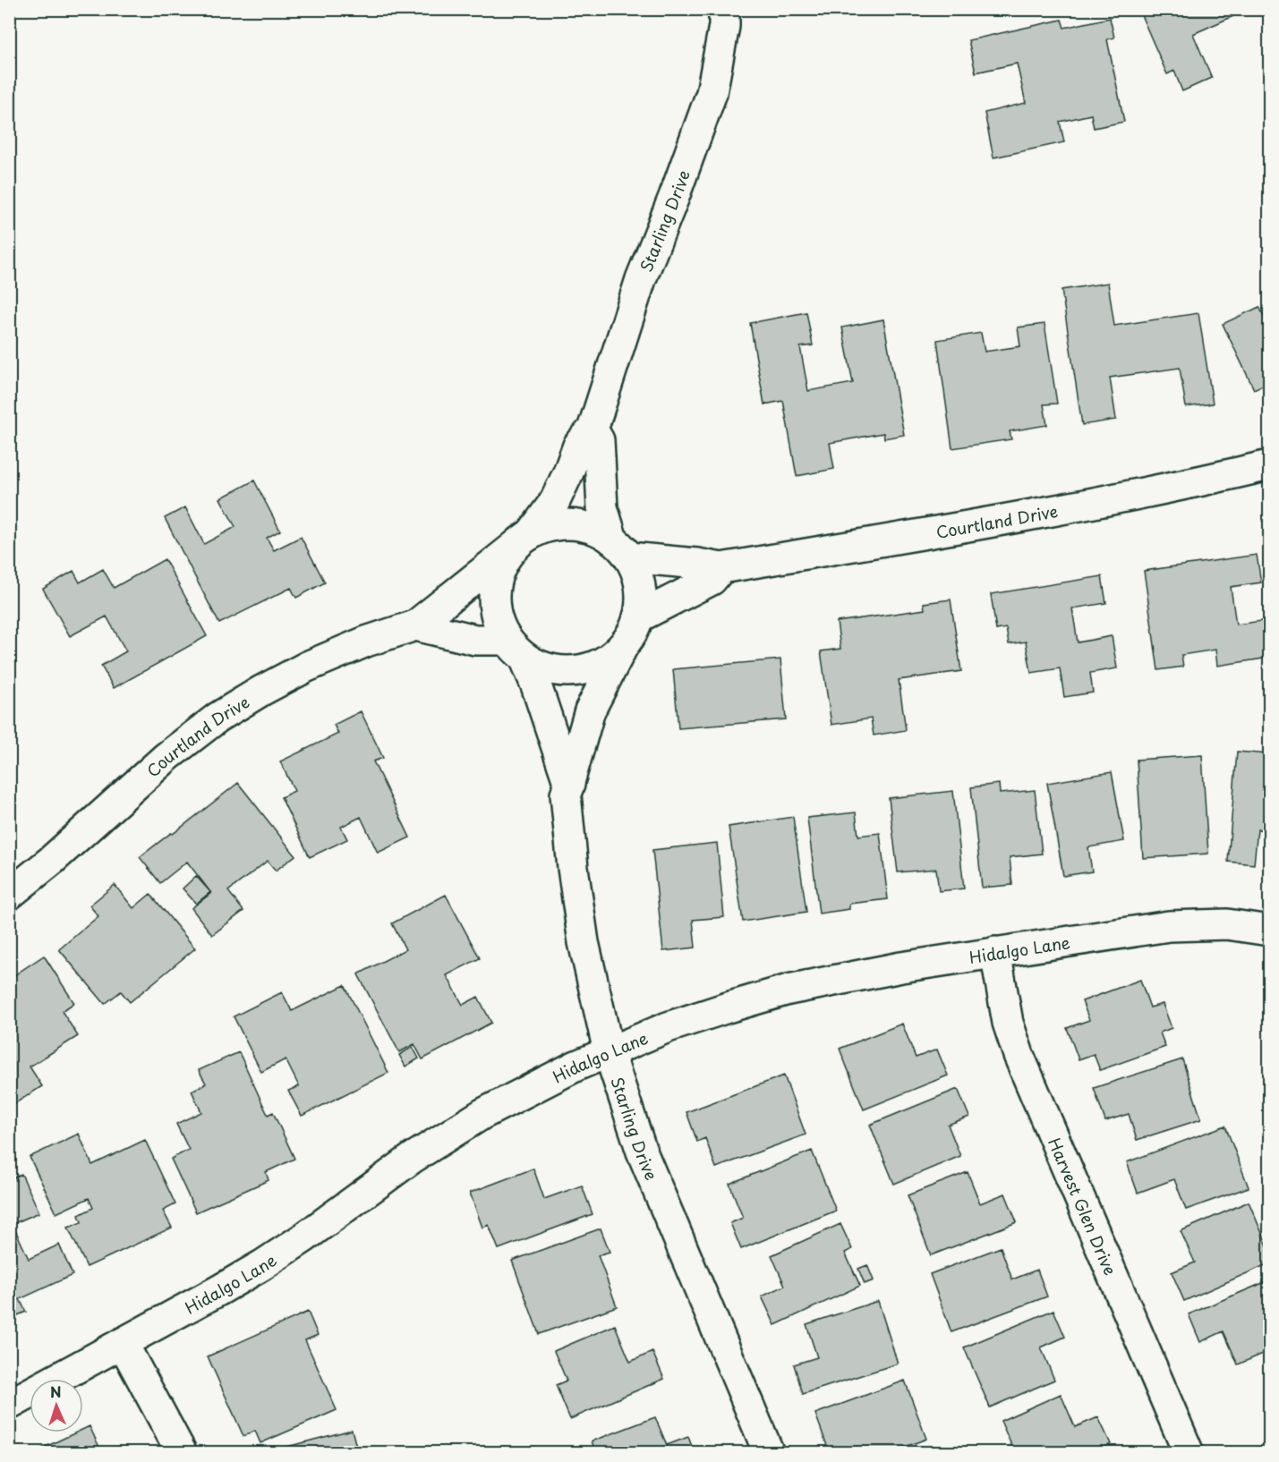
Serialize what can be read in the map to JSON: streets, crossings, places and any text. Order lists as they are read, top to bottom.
{
  "streets": {
    "street": [
      "Starling Drive",
      "Courtland Drive",
      "Hidalgo Lane",
      "Harvest Glen Drive"
    ]
  },
  "crossings": [
    ["Starling Drive", "Courtland Drive"],
    ["Starling Drive", "Hidalgo Lane"],
    ["Hidalgo Lane", "Harvest Glen Drive"]
  ],
  "north": "top"
}
